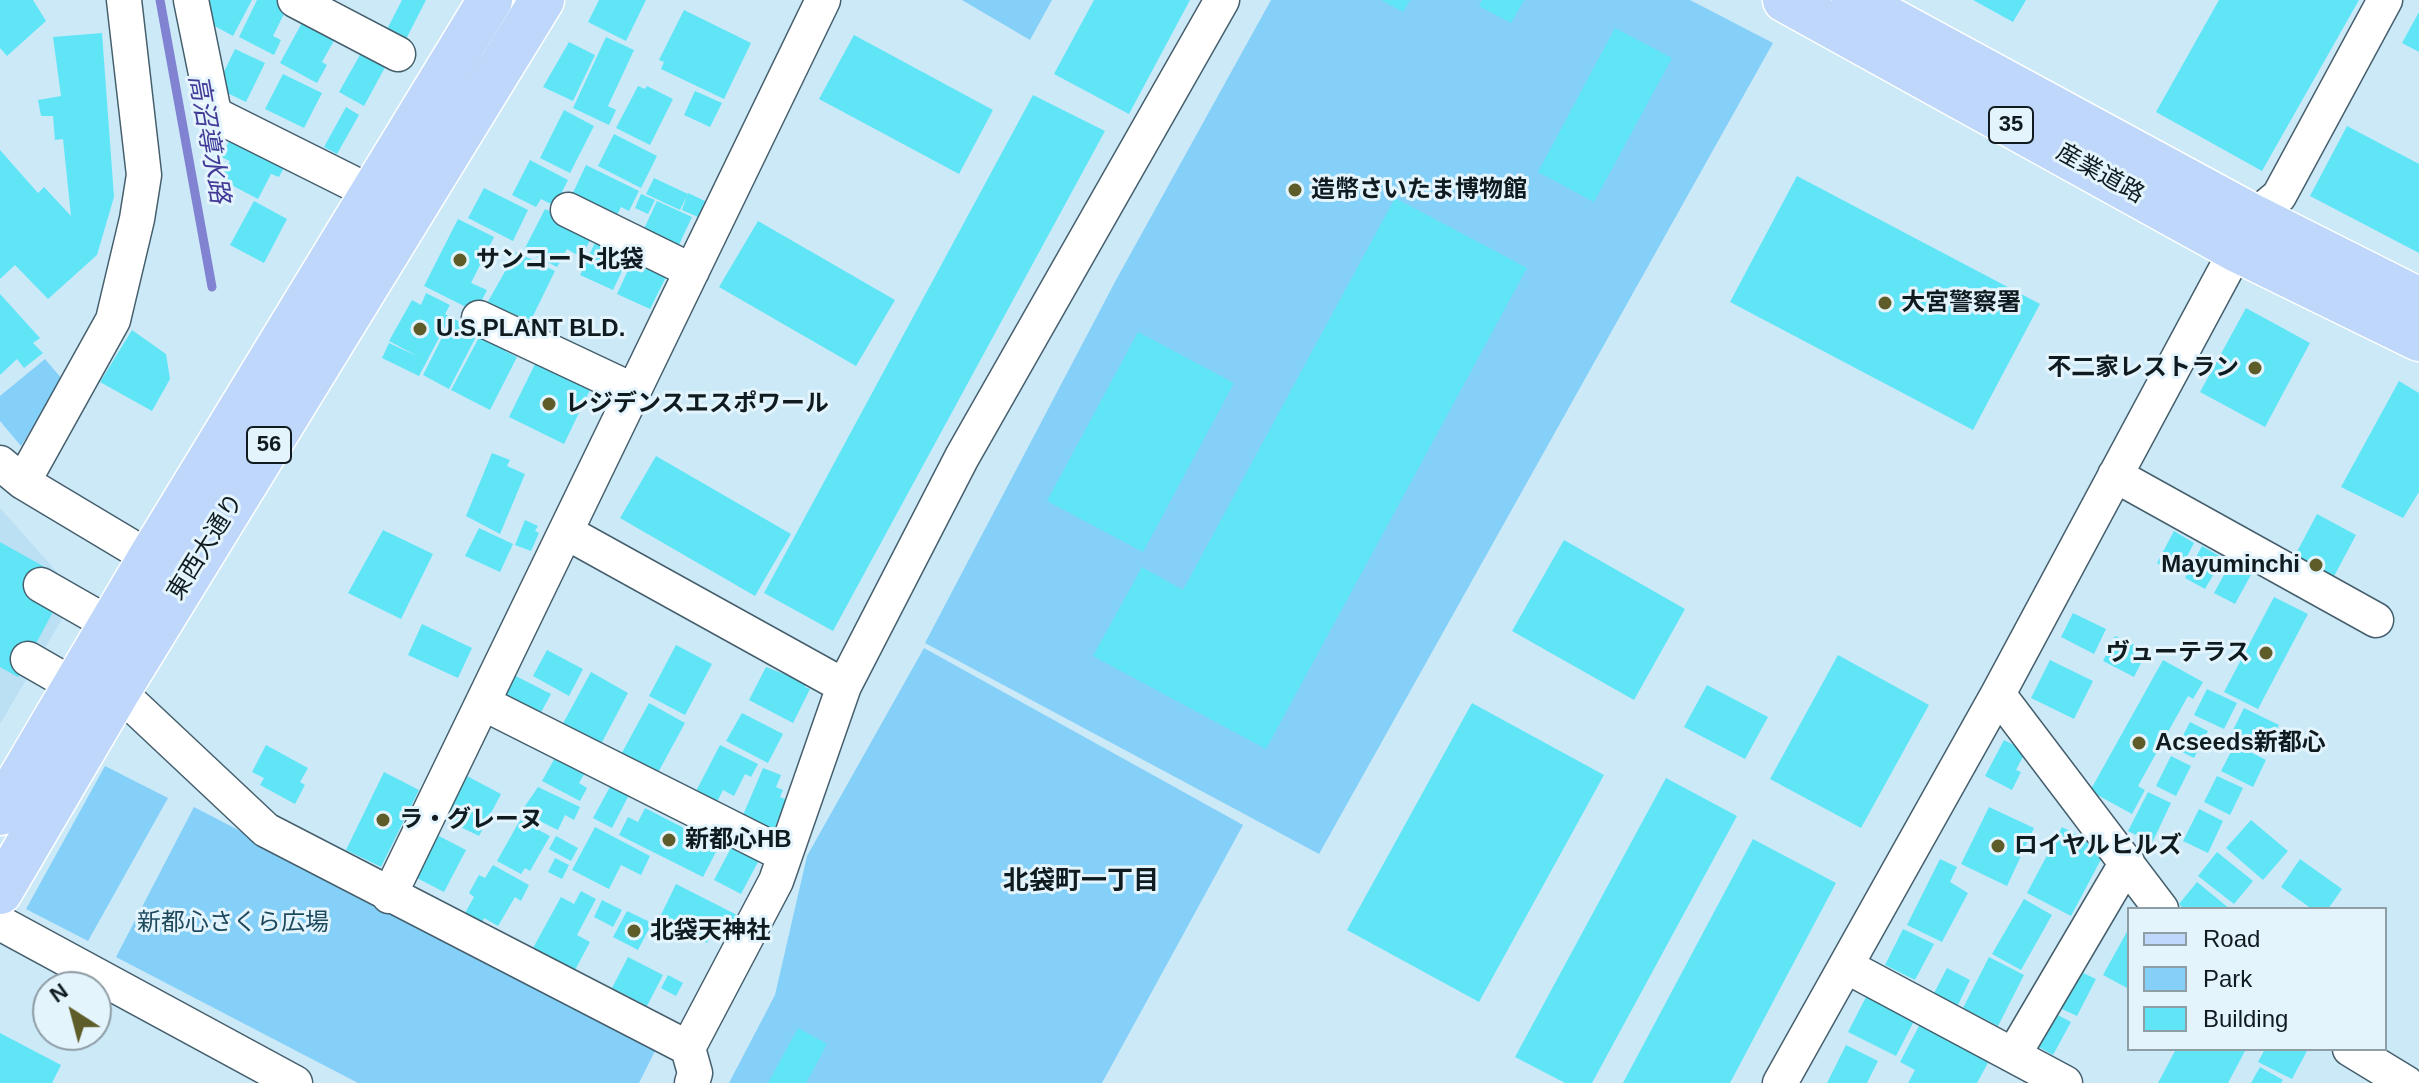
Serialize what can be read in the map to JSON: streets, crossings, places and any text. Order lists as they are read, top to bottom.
{
  "streets": {
    "main road": [
      "35",
      "産業道路",
      "56",
      "東西大通り"
    ]
  },
  "districts": ["北袋町一丁目"],
  "water": ["高沼導水路"],
  "parks": ["新都心さくら広場"],
  "places": [
    "造幣さいたま博物館",
    "サンコート北袋",
    "大宮警察署",
    "U.S.PLANT BLD.",
    "不二家レストラン",
    "レジデンスエスポワール",
    "Mayuminchi",
    "ヴューテラス",
    "Acseeds新都心",
    "ラ・グレーヌ",
    "新都心HB",
    "ロイヤルヒルズ",
    "北袋天神社"
  ],
  "legend": ["Road", "Park", "Building"],
  "north": "top left"
}
